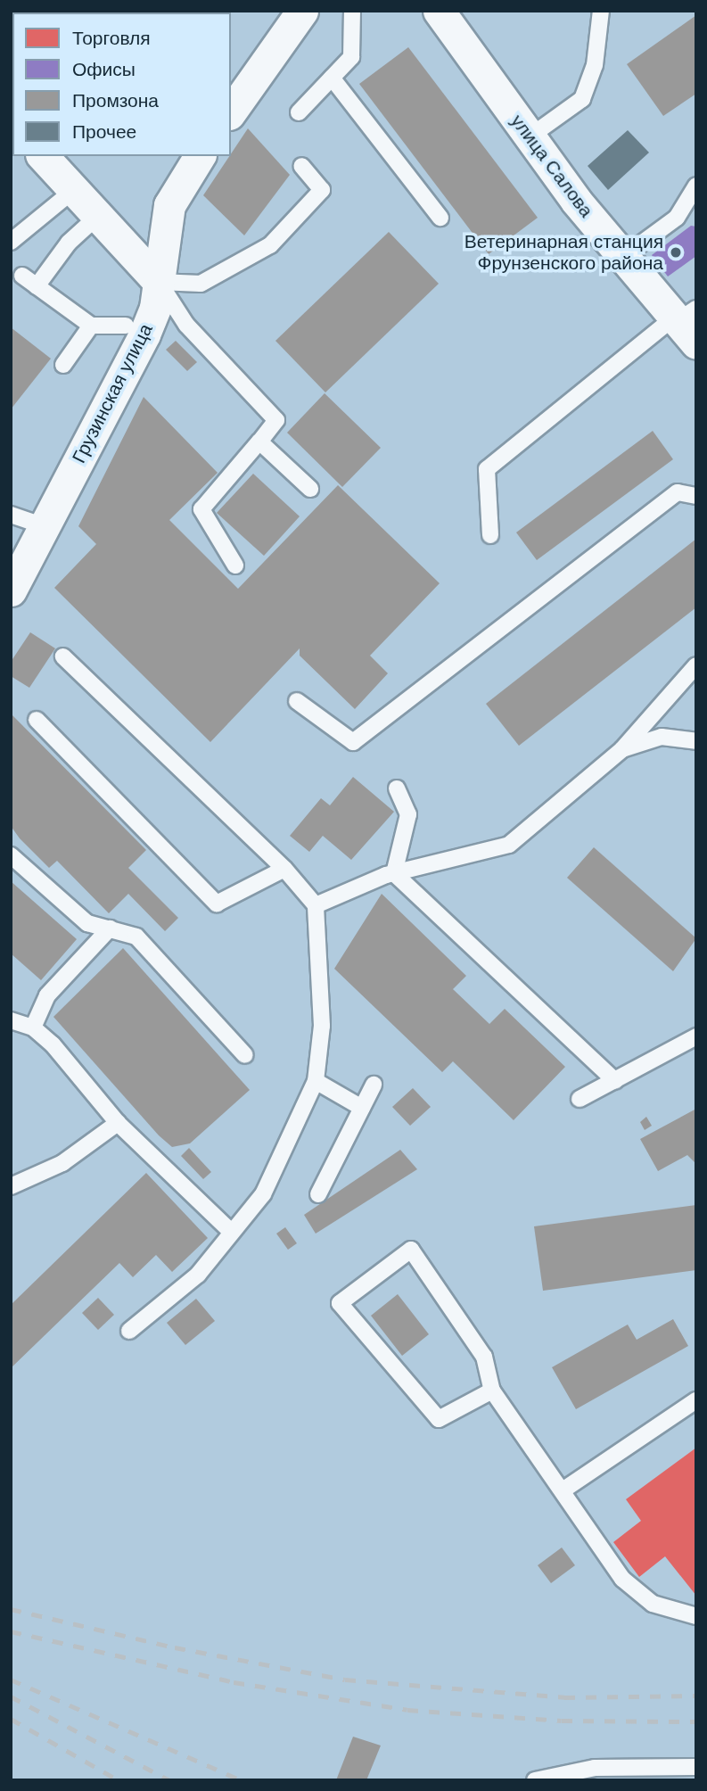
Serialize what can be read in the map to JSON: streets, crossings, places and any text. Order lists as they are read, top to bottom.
{
  "streets": {
    "street": ["улица Салова", "Грузинская улица"]
  },
  "places": ["Ветеринарная станция Фрунзенского района"],
  "legend": [
    "Торговля",
    "Офисы",
    "Промзона",
    "Прочее"
  ]
}
